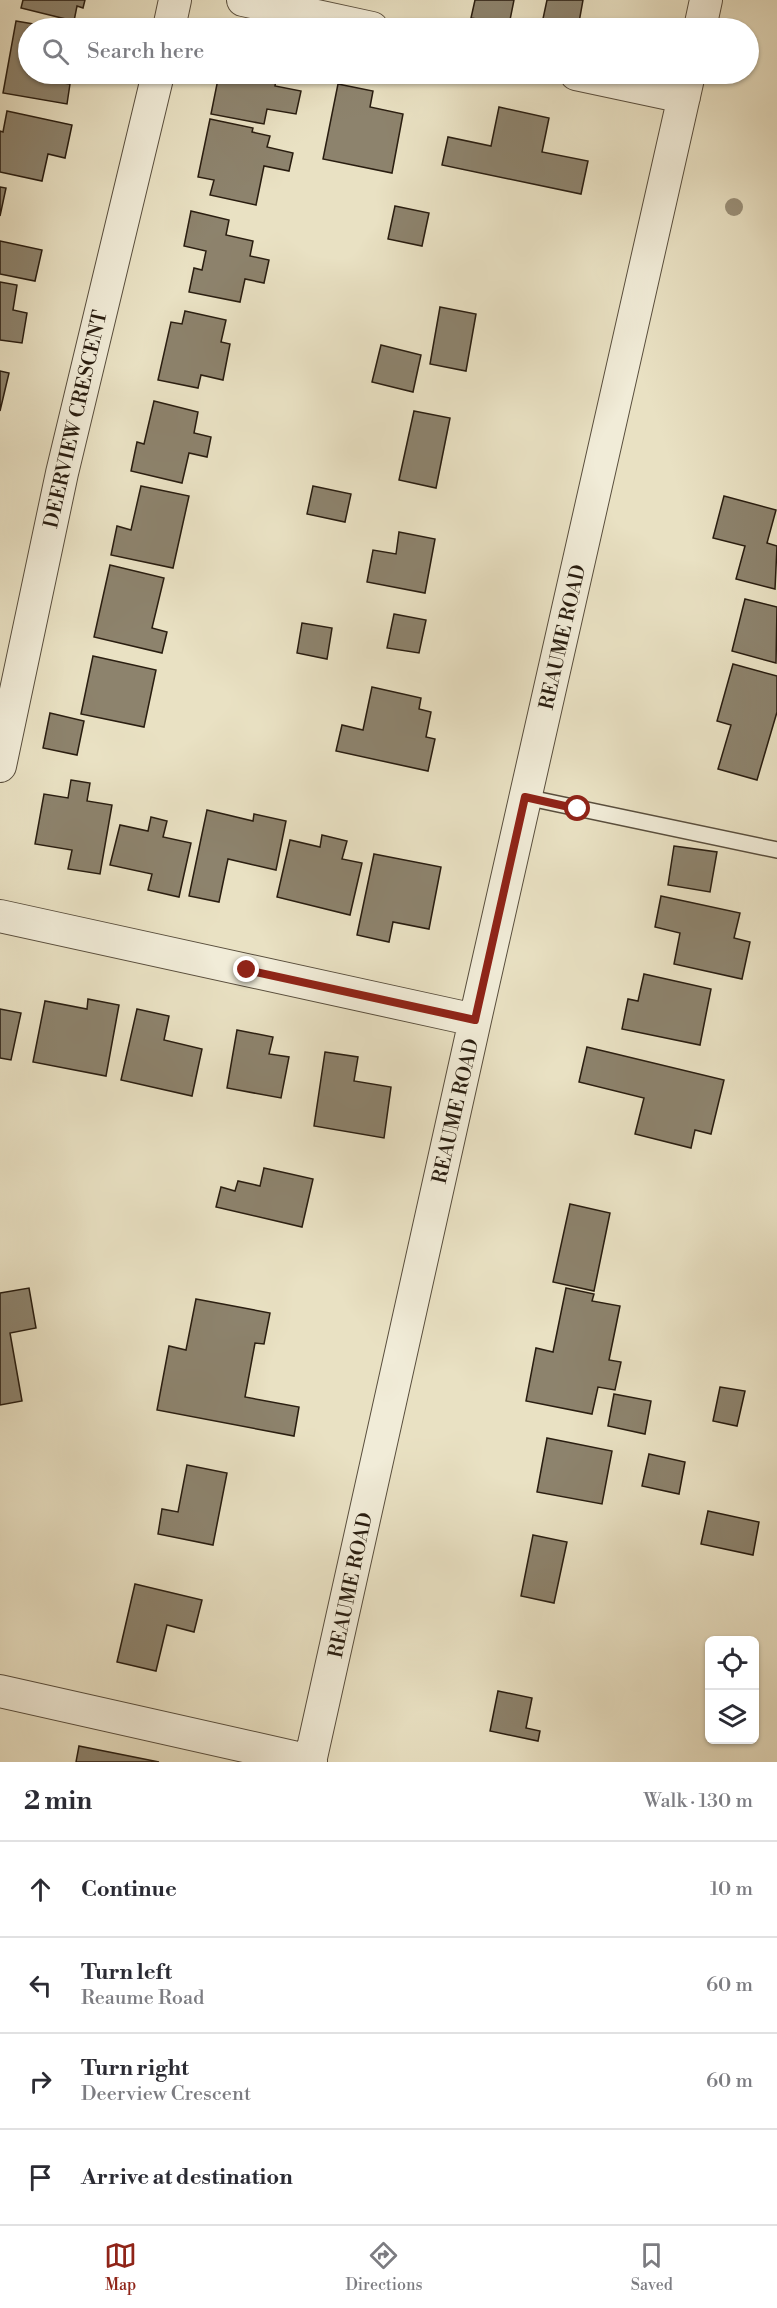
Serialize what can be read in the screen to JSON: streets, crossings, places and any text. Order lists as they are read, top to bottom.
{
  "streets": {
    "street": ["DEERVIEW CRESCENT", "REAUME ROAD"]
  },
  "page": {
    "search": "Search here",
    "heading": ["2 min", "Walk · 130 m"],
    "list": [
      ["Continue", "10 m"],
      ["Turn left", "Reaume Road", "60 m"],
      ["Turn right", "Deerview Crescent", "60 m"],
      "Arrive at destination"
    ],
    "nav": ["Map", "Directions", "Saved"]
  }
}
